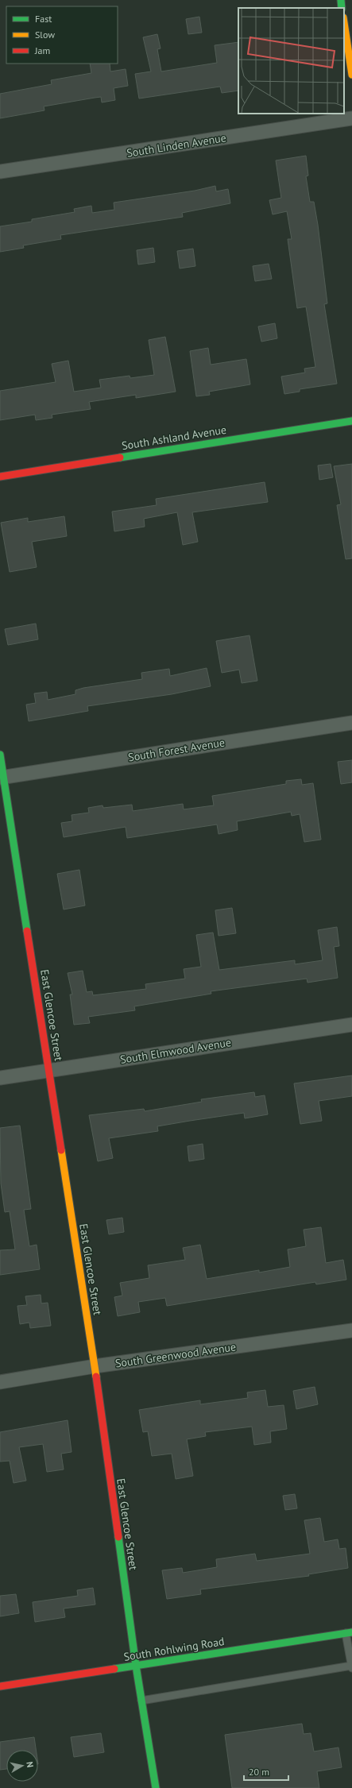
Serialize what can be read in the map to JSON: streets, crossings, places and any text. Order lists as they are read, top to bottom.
{
  "streets": {
    "street": [
      "South Linden Avenue",
      "South Ashland Avenue",
      "South Forest Avenue",
      "East Glencoe Street",
      "South Elmwood Avenue",
      "South Greenwood Avenue",
      "South Rohlwing Road"
    ]
  },
  "crossings": [
    ["South Forest Avenue", "East Glencoe Street"],
    ["East Glencoe Street", "South Elmwood Avenue"],
    ["East Glencoe Street", "South Greenwood Avenue"],
    ["East Glencoe Street", "South Rohlwing Road"]
  ],
  "legend": ["Fast", "Slow", "Jam"],
  "scale_bar": "20 m",
  "north": "right"
}
